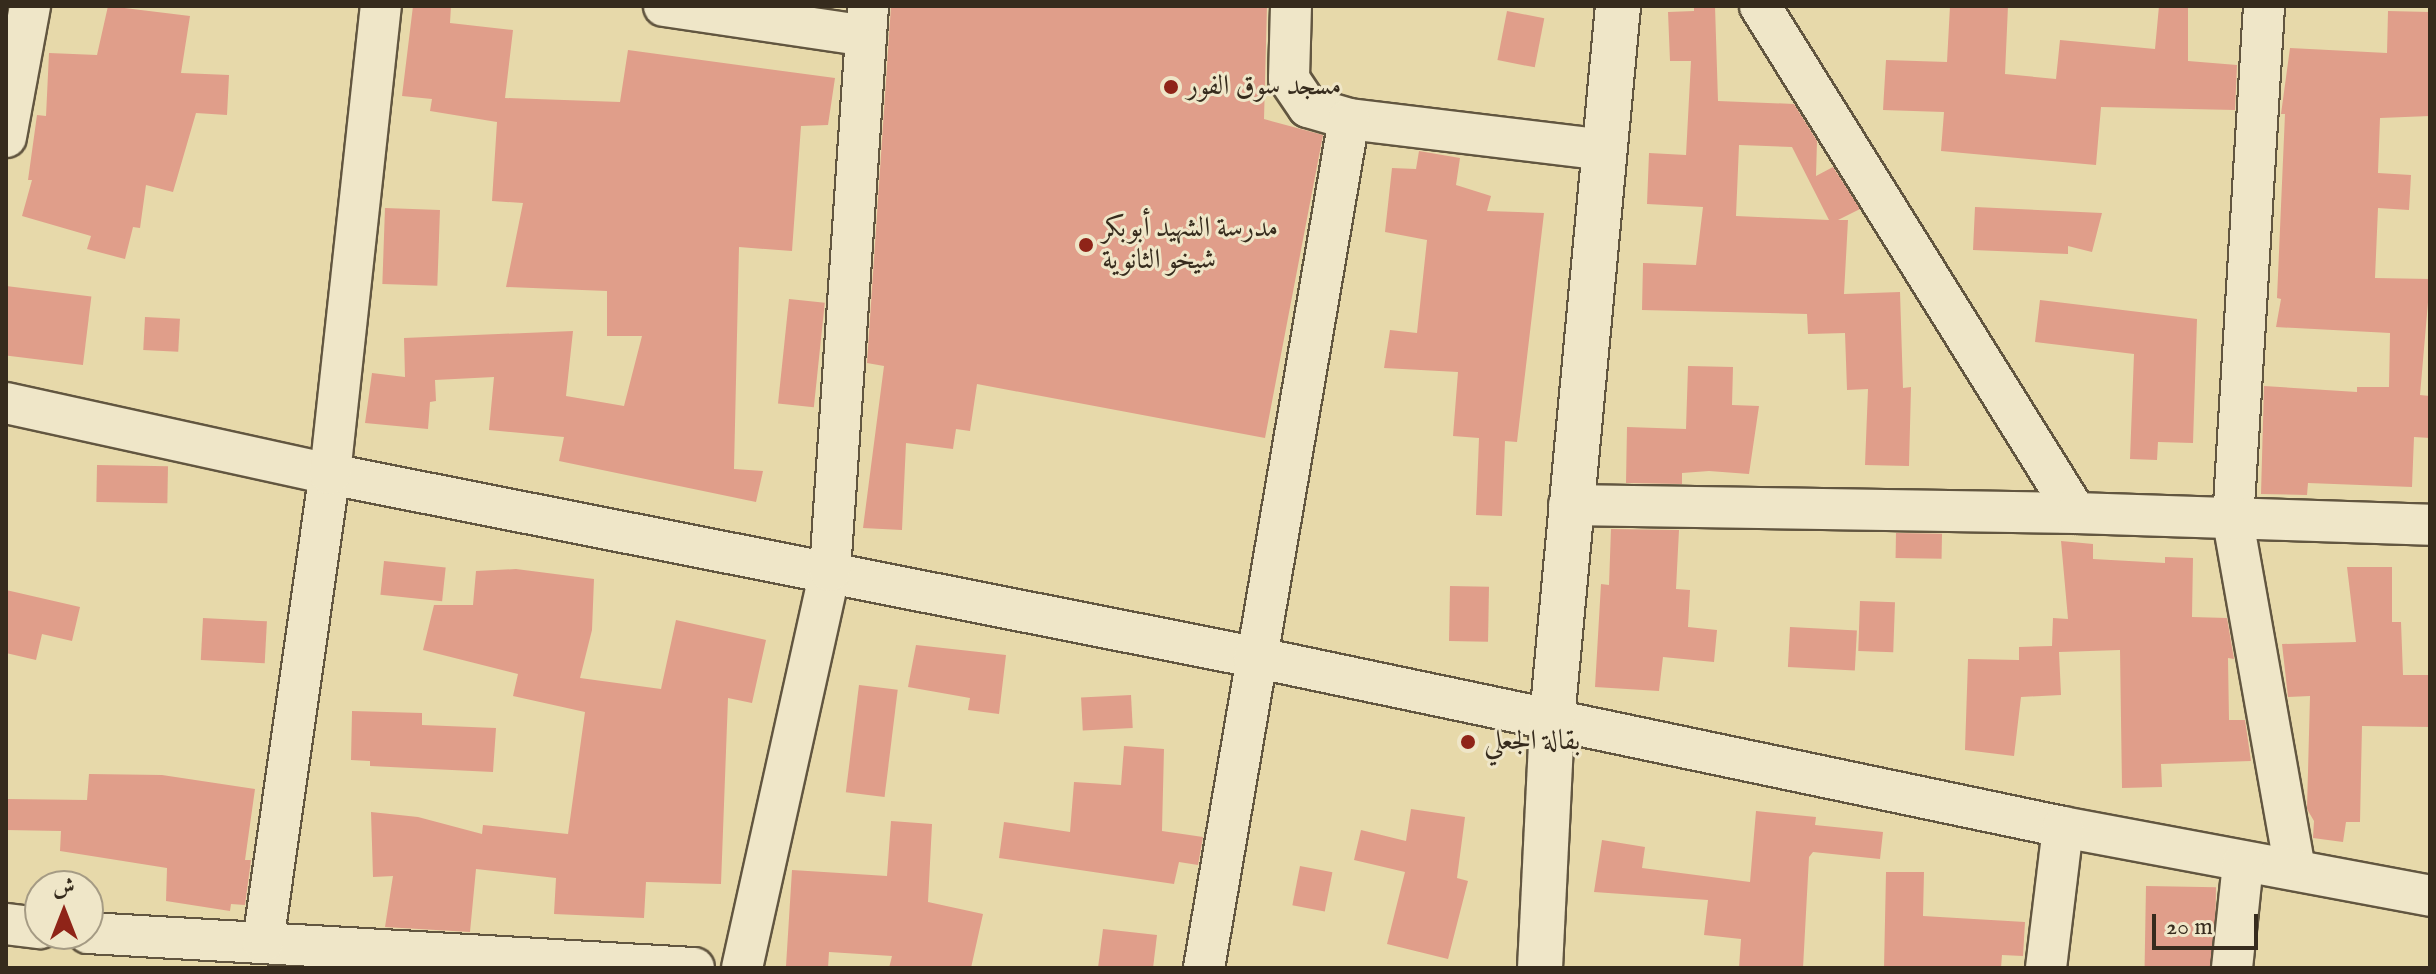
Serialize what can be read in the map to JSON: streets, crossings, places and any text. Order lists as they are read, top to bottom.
{
  "places": ["مسجد سوق الفور", "مدرسة الشهيد أبوبكر شيخو الثانوية", "بقالة الجعلي"],
  "scale_bar": "20 m",
  "north": "top"
}
